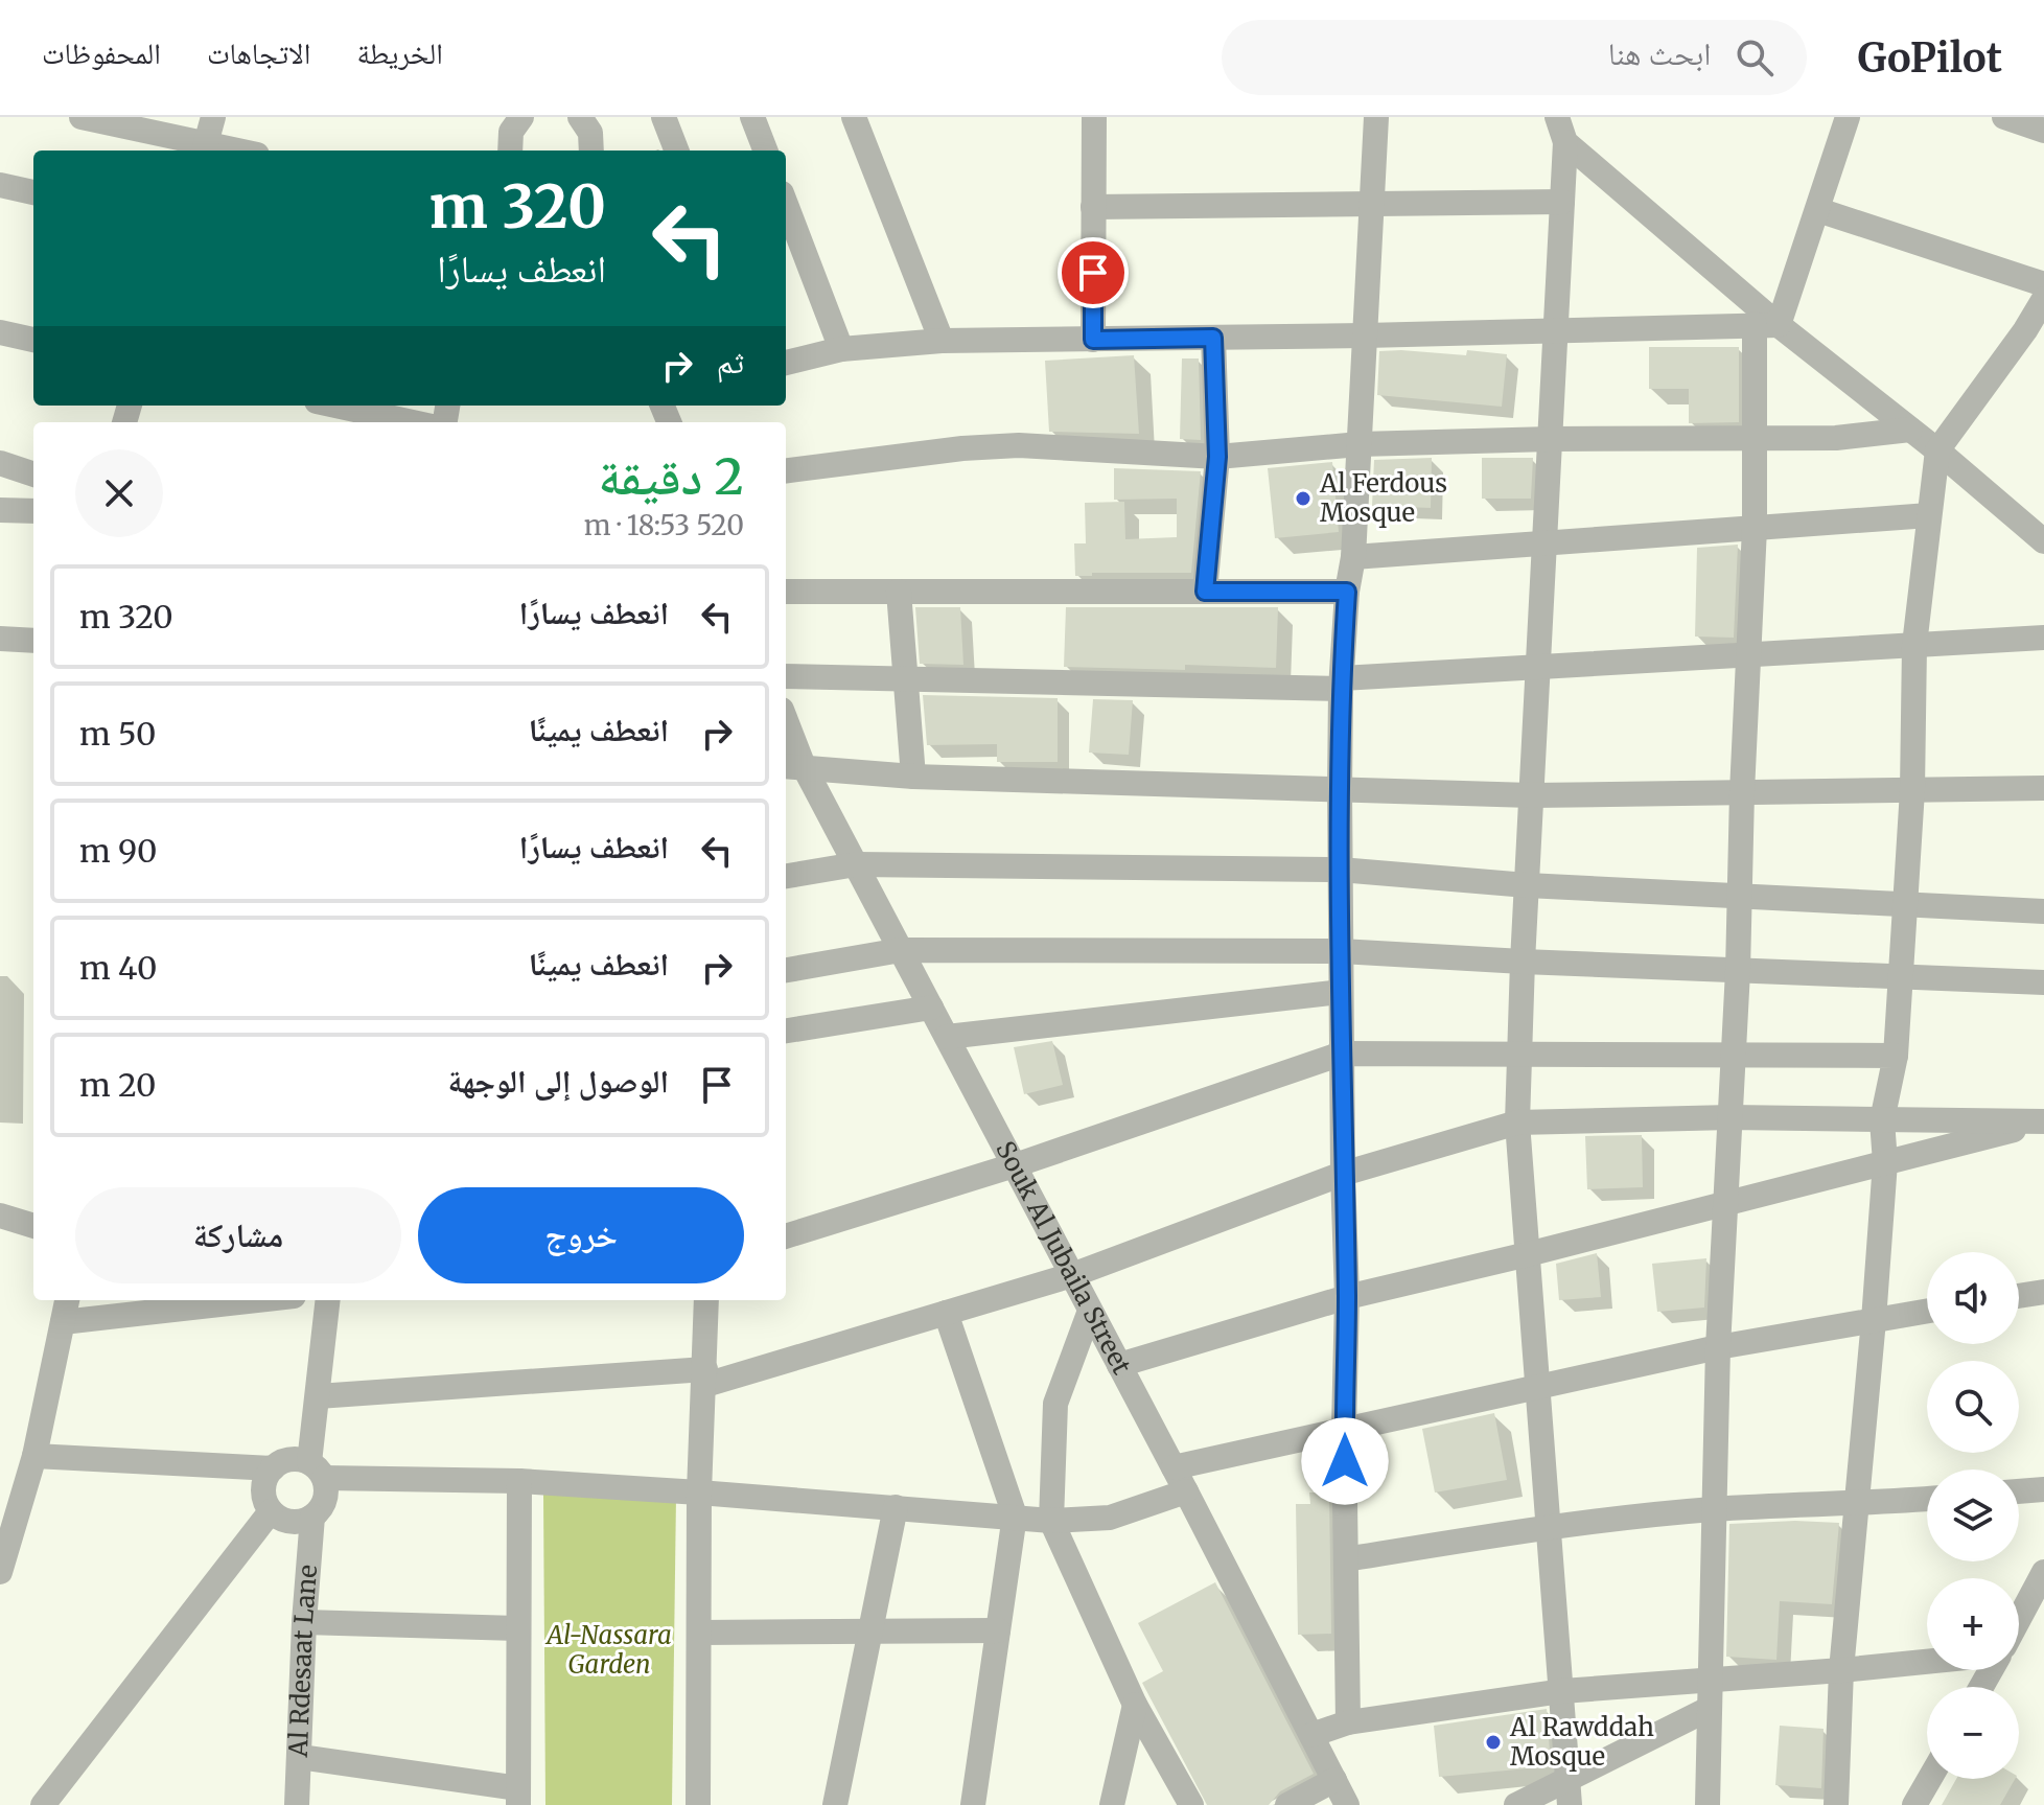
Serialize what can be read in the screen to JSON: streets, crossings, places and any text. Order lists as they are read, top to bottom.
{
  "streets": {
    "street": ["Souk Al Jubaila Street", "Al Rdesaat Lane"]
  },
  "parks": ["Al-Nassara Garden"],
  "places": ["Al Ferdous Mosque", "Al Rawddah Mosque"],
  "page": {
    "header": "GoPilot",
    "search": "ابحث هنا",
    "nav": ["الخريطة", "الاتجاهات", "المحفوظات"],
    "turn": ["320 m", "انعطف يسارًا"],
    "then": "ثم",
    "heading": ["2 دقيقة", "520 m · 18:53"],
    "list": [
      {
        "name": "انعطف يسارًا",
        "value": "320 m"
      },
      {
        "name": "انعطف يمينًا",
        "value": "50 m"
      },
      {
        "name": "انعطف يسارًا",
        "value": "90 m"
      },
      {
        "name": "انعطف يمينًا",
        "value": "40 m"
      },
      {
        "name": "الوصول إلى الوجهة",
        "value": "20 m"
      }
    ],
    "buttons": ["خروج", "مشاركة"],
    "map_buttons": ["+", "−"]
  }
}
